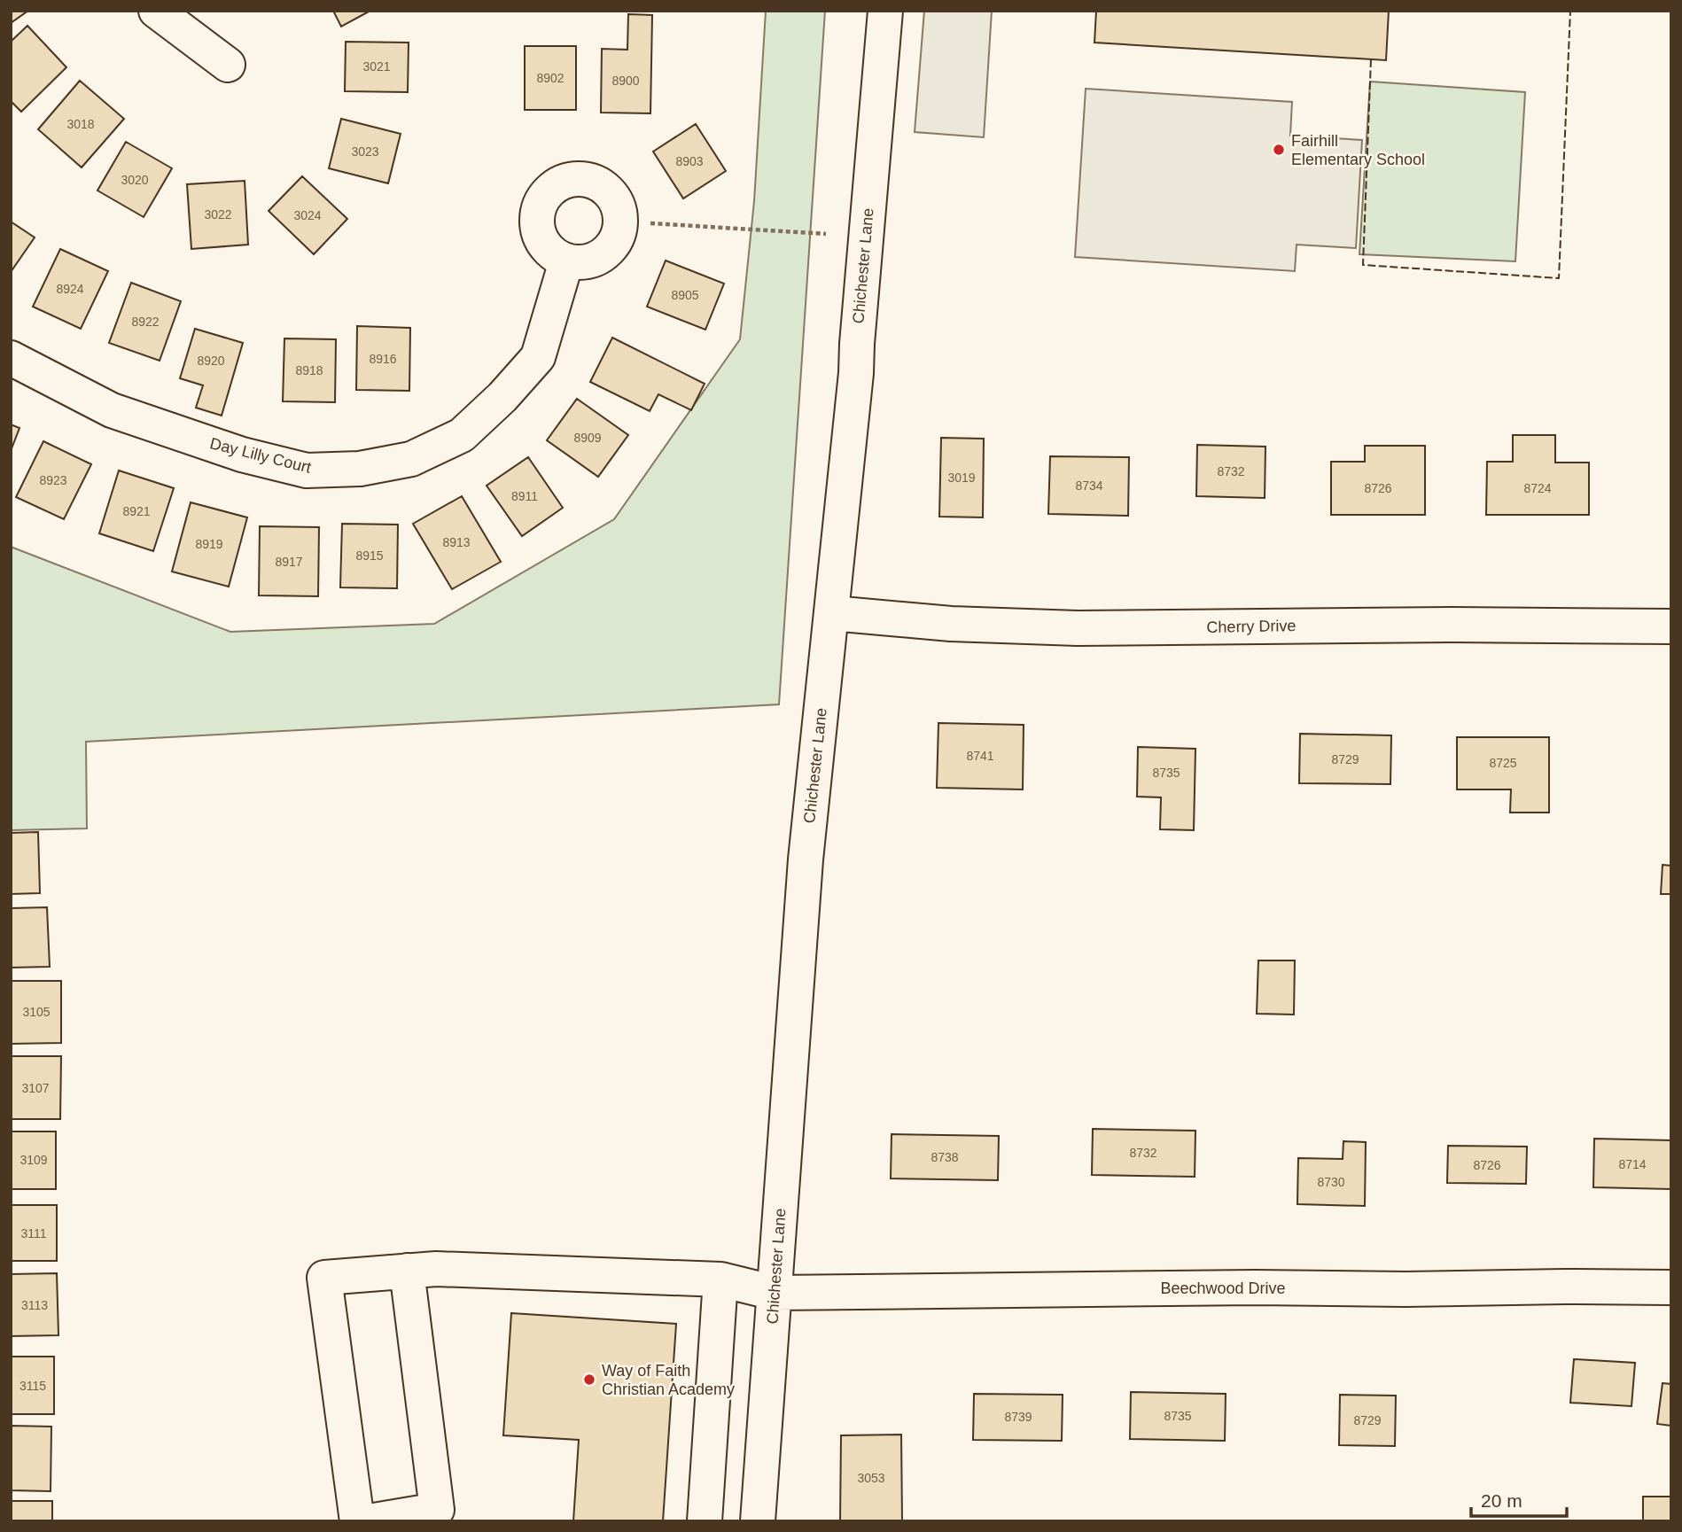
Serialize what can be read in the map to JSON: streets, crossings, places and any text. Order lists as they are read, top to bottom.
{
  "streets": {
    "street": [
      "Chichester Lane",
      "Day Lilly Court",
      "Cherry Drive",
      "Beechwood Drive"
    ]
  },
  "crossings": [
    ["Chichester Lane", "Cherry Drive"],
    ["Chichester Lane", "Beechwood Drive"]
  ],
  "places": ["Fairhill Elementary School", "Way of Faith Christian Academy"],
  "house_numbers": [
    "3021",
    "8902",
    "8900",
    "3018",
    "3023",
    "8903",
    "3020",
    "3022",
    "3024",
    "8924",
    "8905",
    "8922",
    "8916",
    "8920",
    "8918",
    "8909",
    "8732",
    "3019",
    "8923",
    "8734",
    "8726",
    "8724",
    "8911",
    "8921",
    "8913",
    "8919",
    "8915",
    "8917",
    "8741",
    "8729",
    "8725",
    "8735",
    "3105",
    "3107",
    "8732",
    "8738",
    "3109",
    "8714",
    "8726",
    "8730",
    "3111",
    "3113",
    "3115",
    "8735",
    "8739",
    "8729",
    "3053"
  ],
  "scale_bar": "20 m"
}
